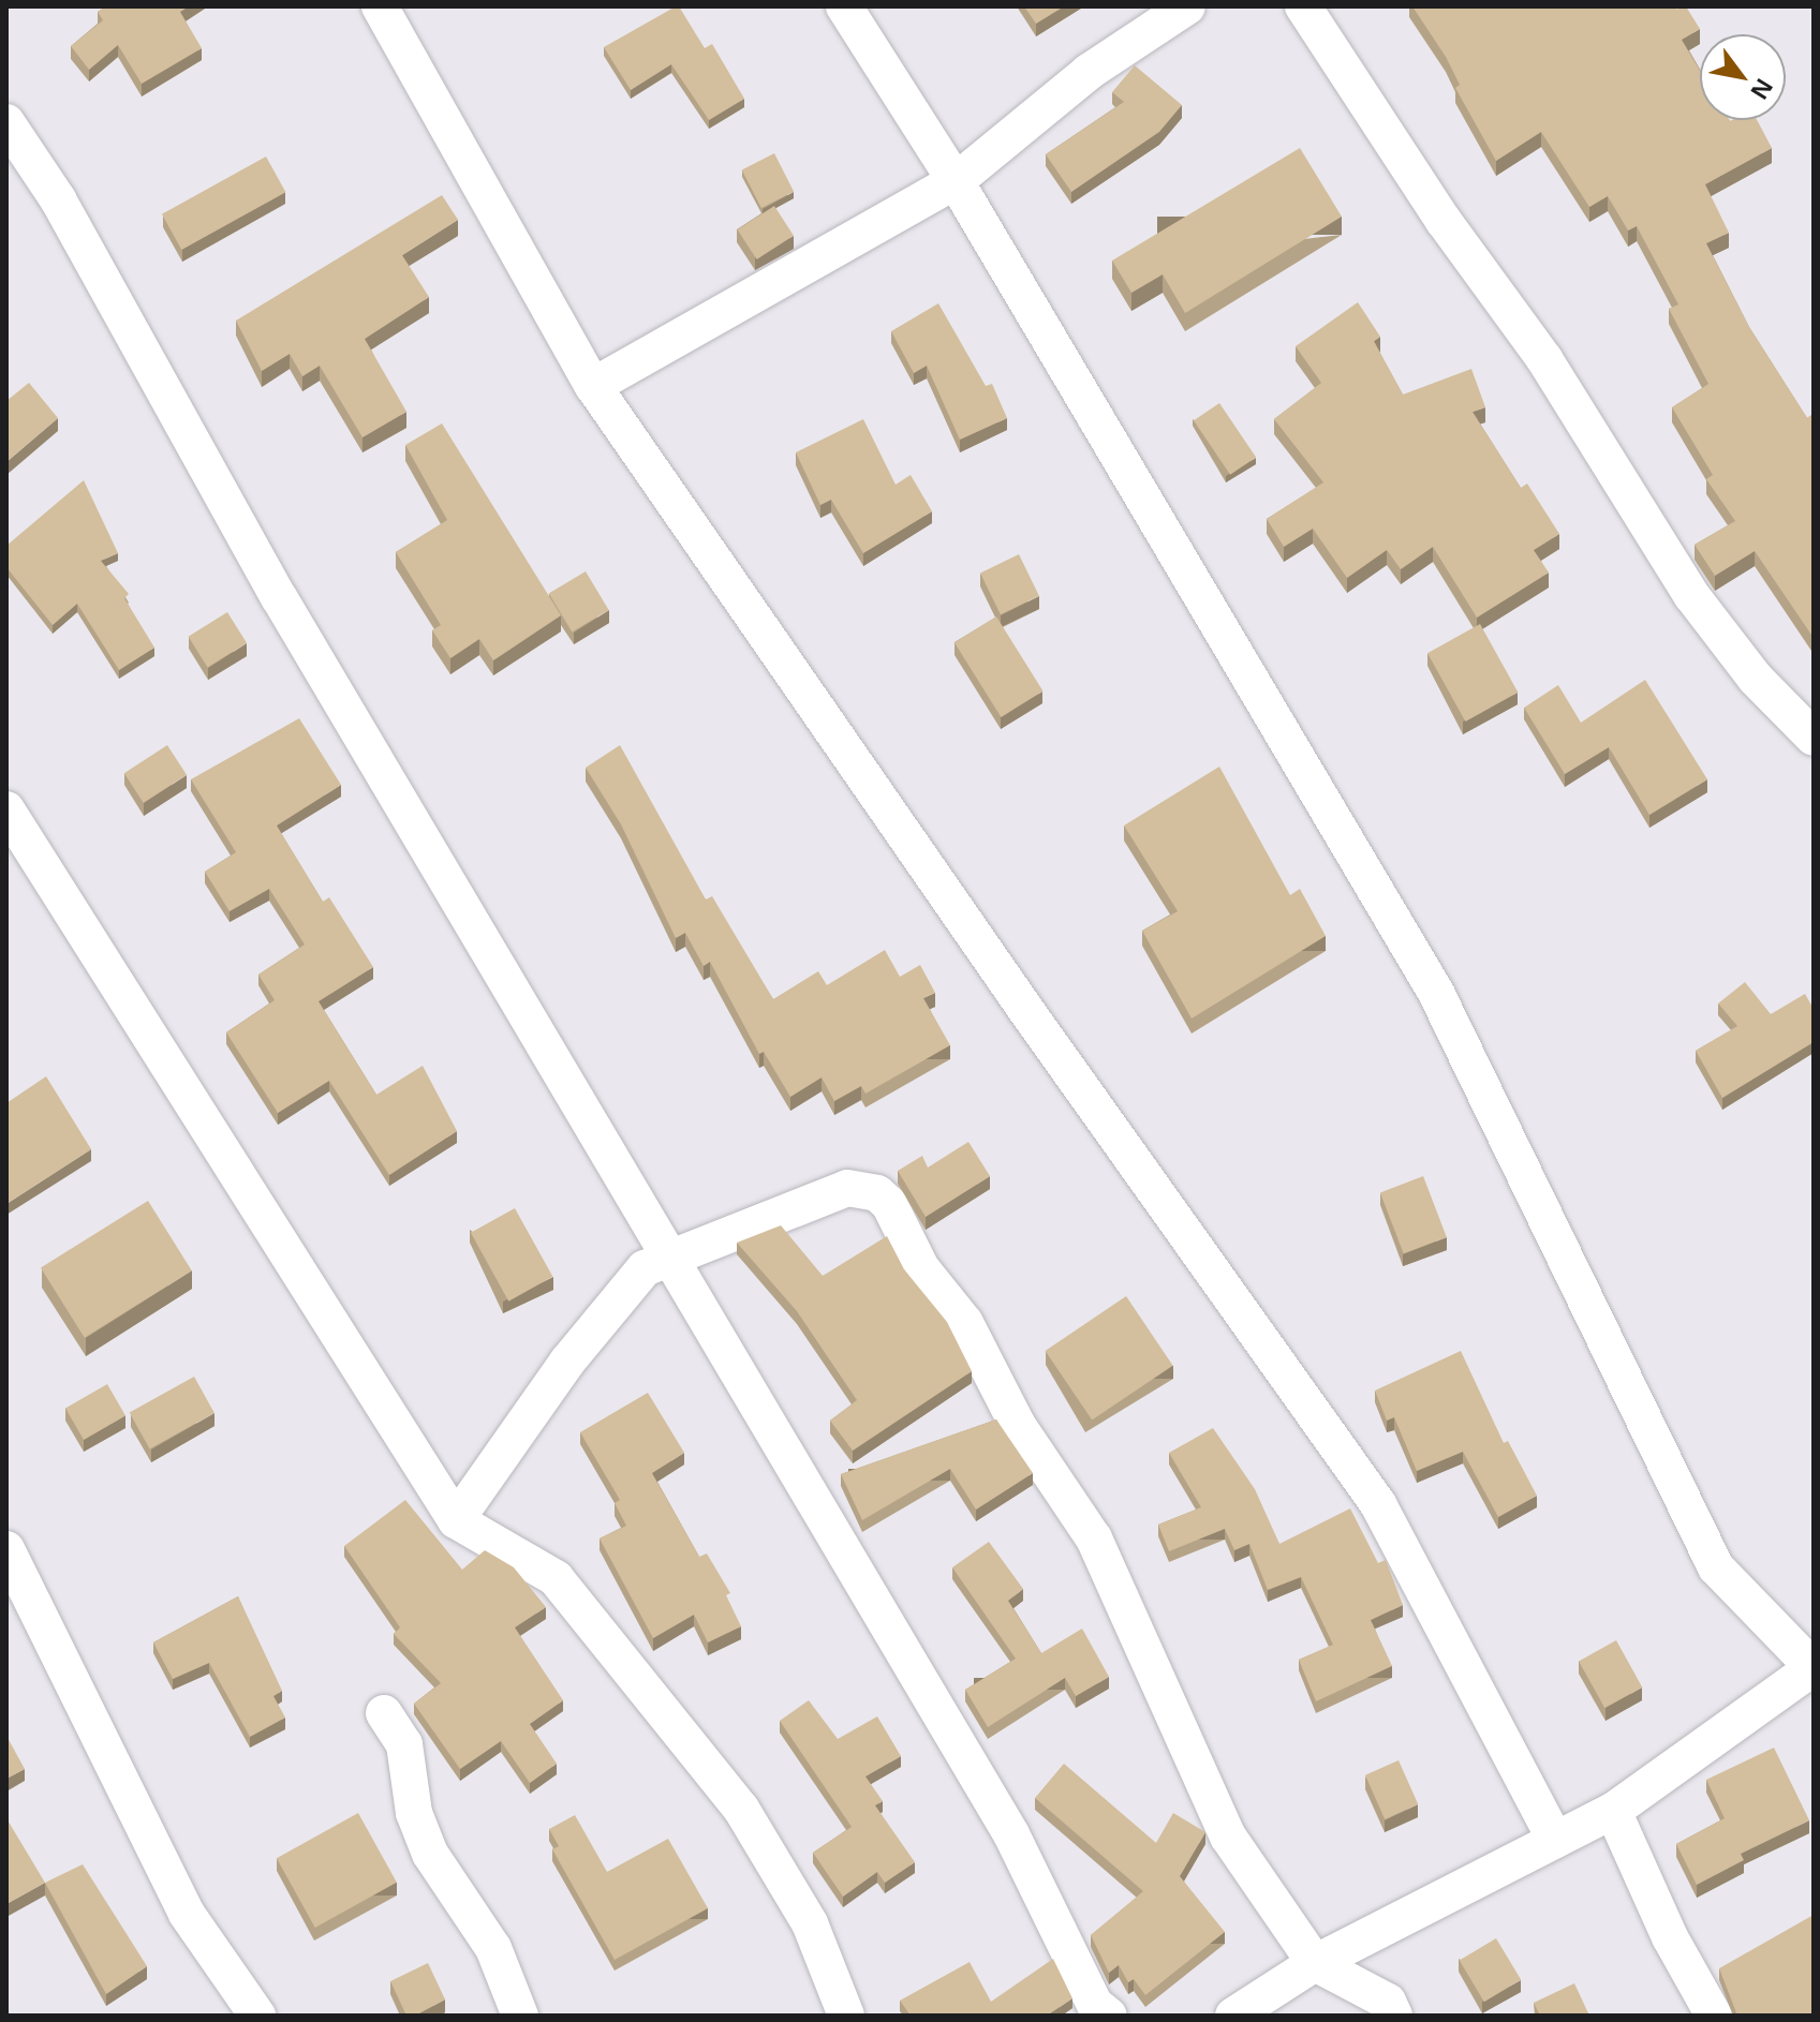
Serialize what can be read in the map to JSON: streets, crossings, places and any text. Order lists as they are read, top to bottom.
{
  "north": "bottom right"
}
